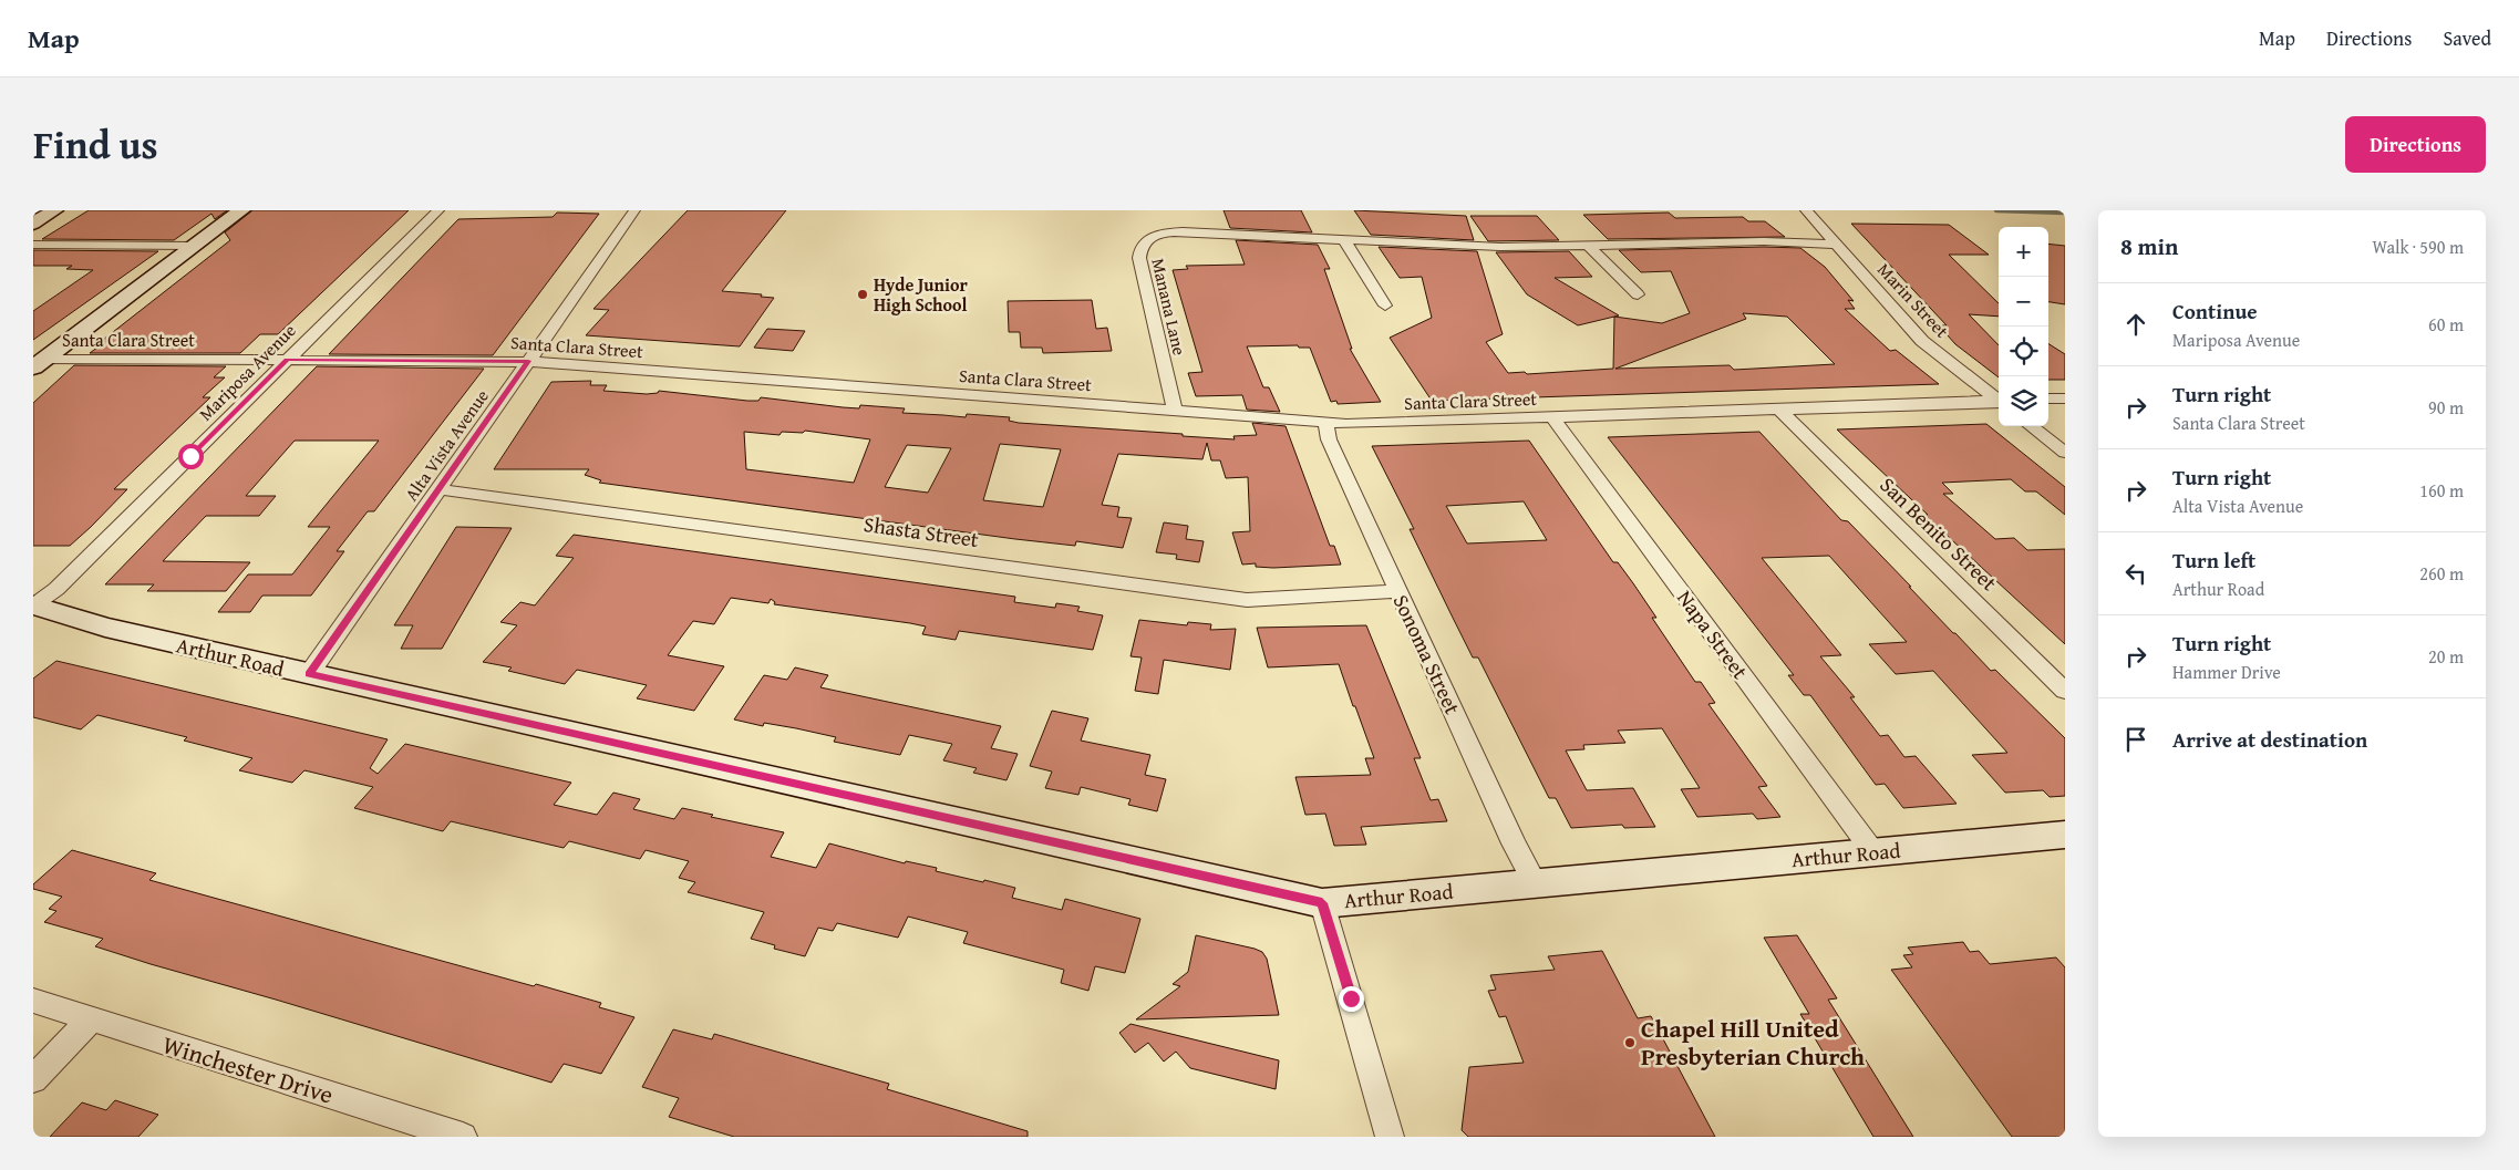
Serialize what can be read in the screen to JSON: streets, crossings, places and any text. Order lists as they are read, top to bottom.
{
  "streets": {
    "street": [
      "Marin Street",
      "Manana Lane",
      "Santa Clara Street",
      "Mariposa Avenue",
      "Alta Vista Avenue",
      "Shasta Street",
      "San Benito Street",
      "Napa Street",
      "Sonoma Street",
      "Arthur Road",
      "Winchester Drive"
    ]
  },
  "crossings": [
    ["Marin Street", "Manana Lane"],
    ["Manana Lane", "Santa Clara Street"],
    ["Santa Clara Street", "Mariposa Avenue"],
    ["Santa Clara Street", "Alta Vista Avenue"],
    ["Santa Clara Street", "San Benito Street"],
    ["Santa Clara Street", "Napa Street"],
    ["Santa Clara Street", "Sonoma Street"],
    ["Mariposa Avenue", "Arthur Road"],
    ["Alta Vista Avenue", "Shasta Street"],
    ["Alta Vista Avenue", "Arthur Road"],
    ["Shasta Street", "Sonoma Street"],
    ["Napa Street", "Arthur Road"],
    ["Sonoma Street", "Arthur Road"]
  ],
  "places": ["Hyde Junior High School", "Chapel Hill United Presbyterian Church"],
  "page": {
    "header": "Map",
    "nav": ["Map", "Directions", "Saved"],
    "title": "Find us",
    "buttons": "Directions",
    "heading": ["8 min", "Walk · 590 m"],
    "map_buttons": ["+", "−"],
    "list": [
      ["Continue", "Mariposa Avenue", "60 m"],
      ["Turn right", "Santa Clara Street", "90 m"],
      ["Turn right", "Alta Vista Avenue", "160 m"],
      ["Turn left", "Arthur Road", "260 m"],
      ["Turn right", "Hammer Drive", "20 m"],
      "Arrive at destination"
    ]
  }
}
